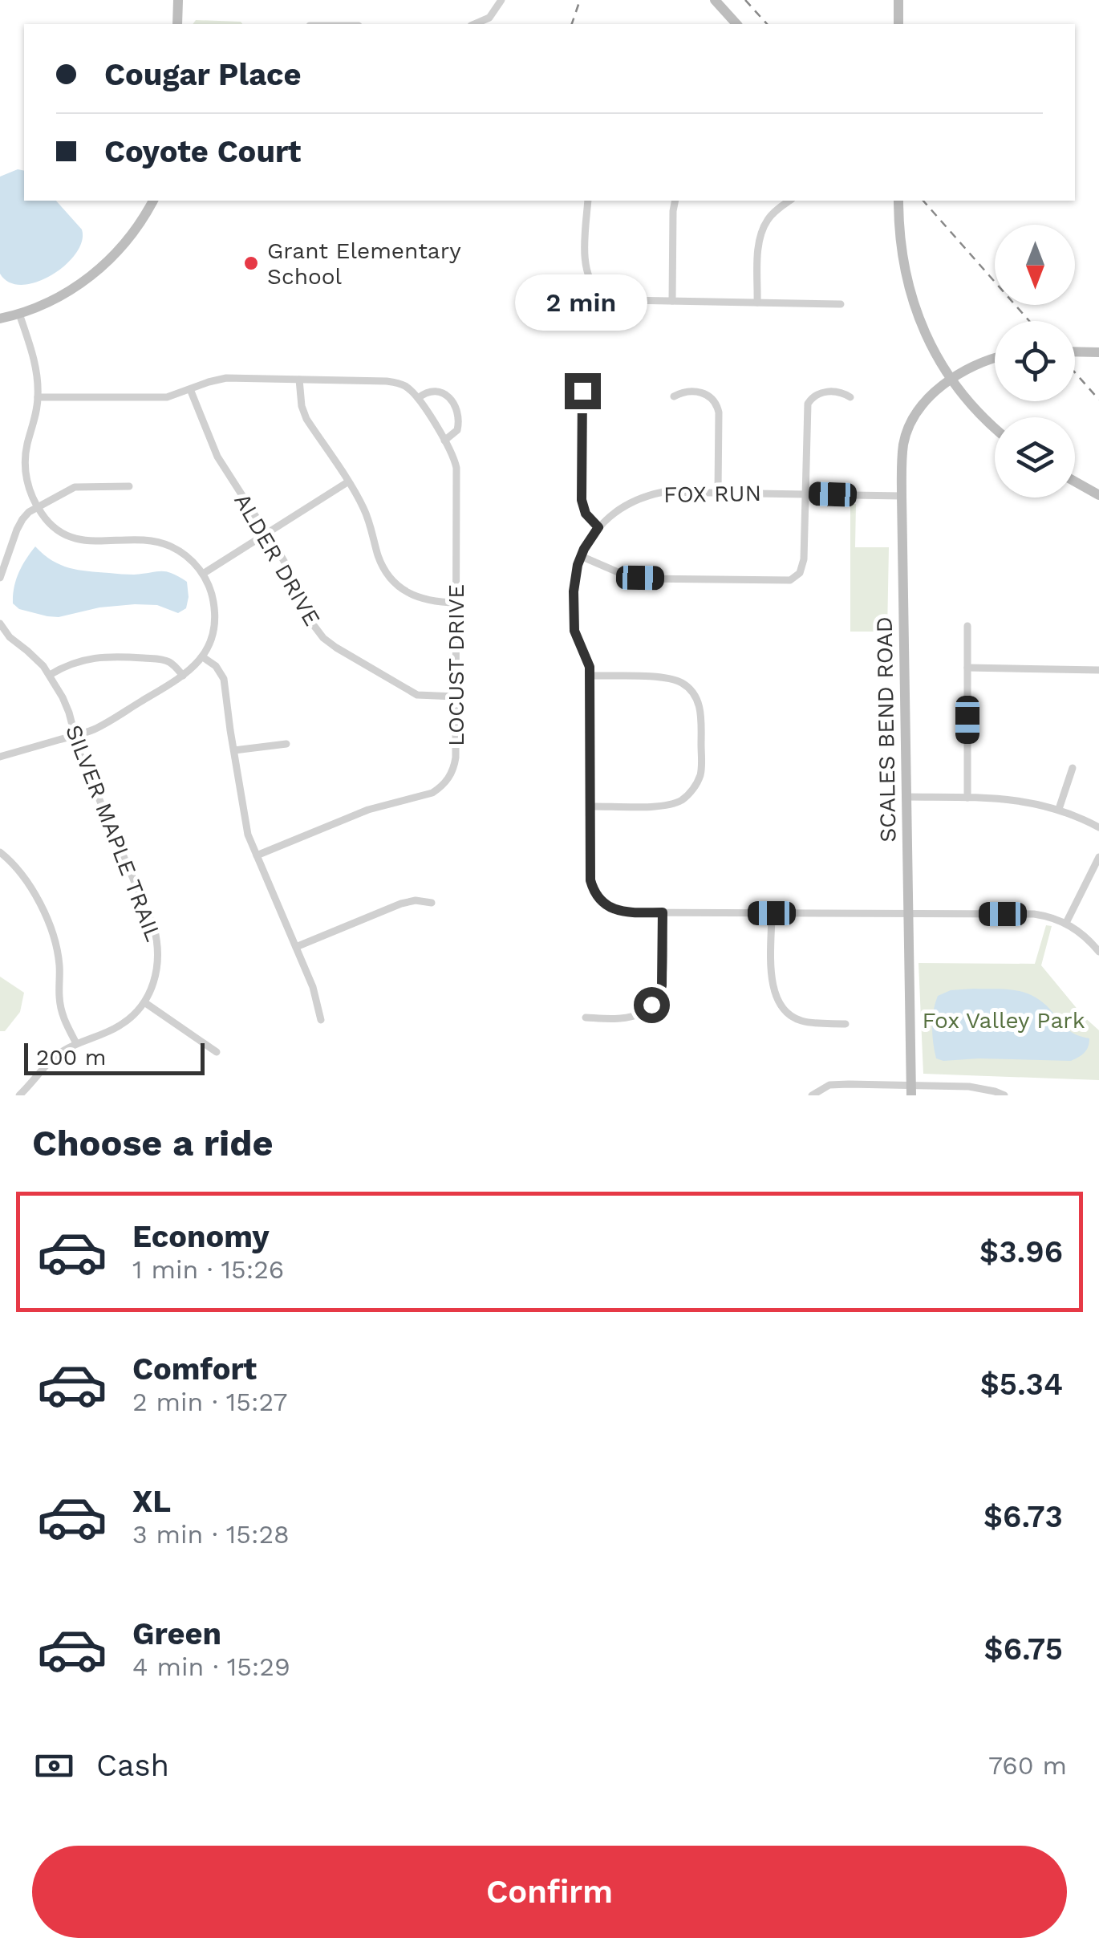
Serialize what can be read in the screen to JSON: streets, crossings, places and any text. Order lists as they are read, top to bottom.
{
  "streets": {
    "street": [
      "FOX RUN",
      "ALDER DRIVE",
      "LOCUST DRIVE",
      "SCALES BEND ROAD",
      "SILVER MAPLE TRAIL"
    ]
  },
  "crossings": [
    ["FOX RUN", "SCALES BEND ROAD"],
    ["ALDER DRIVE", "LOCUST DRIVE"]
  ],
  "parks": ["Fox Valley Park"],
  "places": ["Grant Elementary School"],
  "scale_bar": "200 m",
  "north": "bottom",
  "page": {
    "banner": ["Cougar Place", "Coyote Court"],
    "bubble": "2 min",
    "scale": "200 m",
    "heading": "Choose a ride",
    "list": [
      {
        "name": "Economy",
        "note": "1 min · 15:26",
        "value": "$3.96"
      },
      {
        "name": "Comfort",
        "note": "2 min · 15:27",
        "value": "$5.34"
      },
      {
        "name": "XL",
        "note": "3 min · 15:28",
        "value": "$6.73"
      },
      {
        "name": "Green",
        "note": "4 min · 15:29",
        "value": "$6.75"
      }
    ],
    "pay": ["Cash", "760 m"],
    "buttons": "Confirm"
  }
}
